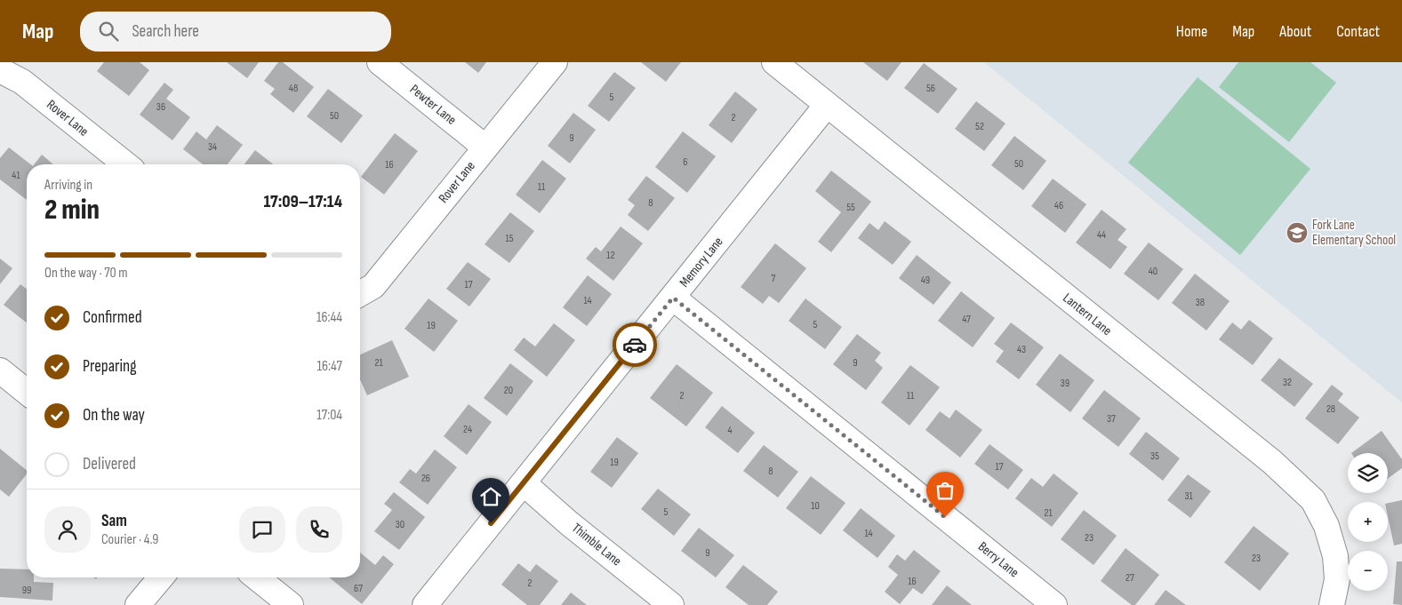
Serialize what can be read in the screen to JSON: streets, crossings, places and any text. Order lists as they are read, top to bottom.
{
  "streets": {
    "street": [
      "Pewter Lane",
      "Rover Lane",
      "Memory Lane",
      "Lantern Lane",
      "Thimble Lane",
      "Berry Lane"
    ]
  },
  "crossings": [
    ["Pewter Lane", "Rover Lane"],
    ["Memory Lane", "Lantern Lane"],
    ["Memory Lane", "Thimble Lane"],
    ["Memory Lane", "Berry Lane"]
  ],
  "places": {
    "school or university": ["Fork Lane Elementary School"]
  },
  "house_numbers": [
    "48",
    "56",
    "5",
    "36",
    "50",
    "2",
    "52",
    "9",
    "34",
    "6",
    "50",
    "16",
    "41",
    "11",
    "8",
    "46",
    "55",
    "44",
    "15",
    "12",
    "40",
    "7",
    "49",
    "17",
    "14",
    "38",
    "47",
    "5",
    "19",
    "43",
    "21",
    "9",
    "32",
    "39",
    "20",
    "2",
    "11",
    "28",
    "37",
    "24",
    "4",
    "35",
    "19",
    "17",
    "8",
    "26",
    "31",
    "10",
    "5",
    "21",
    "30",
    "14",
    "23",
    "9",
    "23",
    "27",
    "16",
    "2",
    "67",
    "99"
  ],
  "page": {
    "header": "Map",
    "search": "Search here",
    "nav": [
      "Home",
      "Map",
      "About",
      "Contact"
    ],
    "heading": ["2 min", "Arriving in", "17:09–17:14"],
    "panel": ["Sam", "Courier · 4.9"],
    "bar": "On the way · 70 m",
    "list": [
      ["Confirmed", "16:44"],
      ["Preparing", "16:47"],
      ["On the way", "17:04"],
      "Delivered"
    ],
    "map_buttons": ["+", "−"]
  }
}
